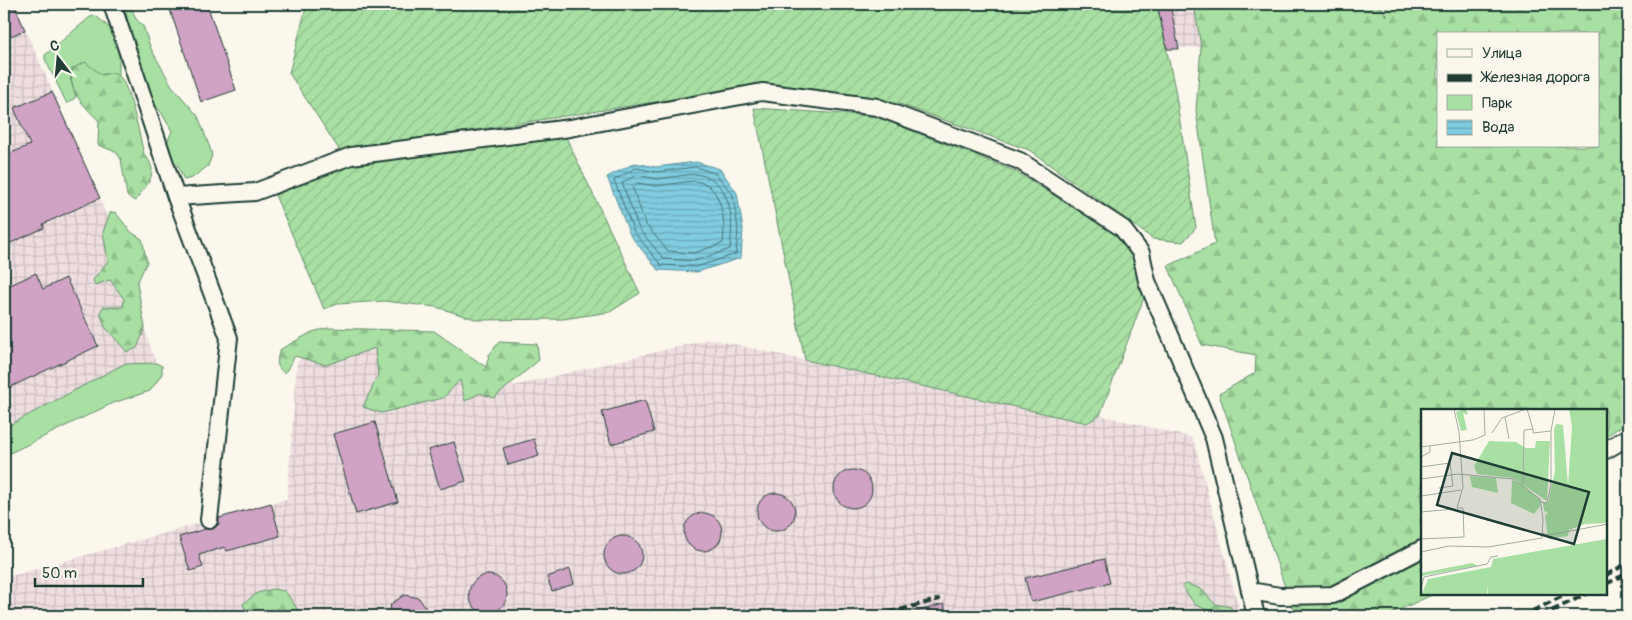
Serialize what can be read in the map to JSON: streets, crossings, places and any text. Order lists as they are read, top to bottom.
{
  "legend": [
    "Улица",
    "Железная дорога",
    "Парк",
    "Вода"
  ],
  "scale_bar": "50 m",
  "north": "top"
}
